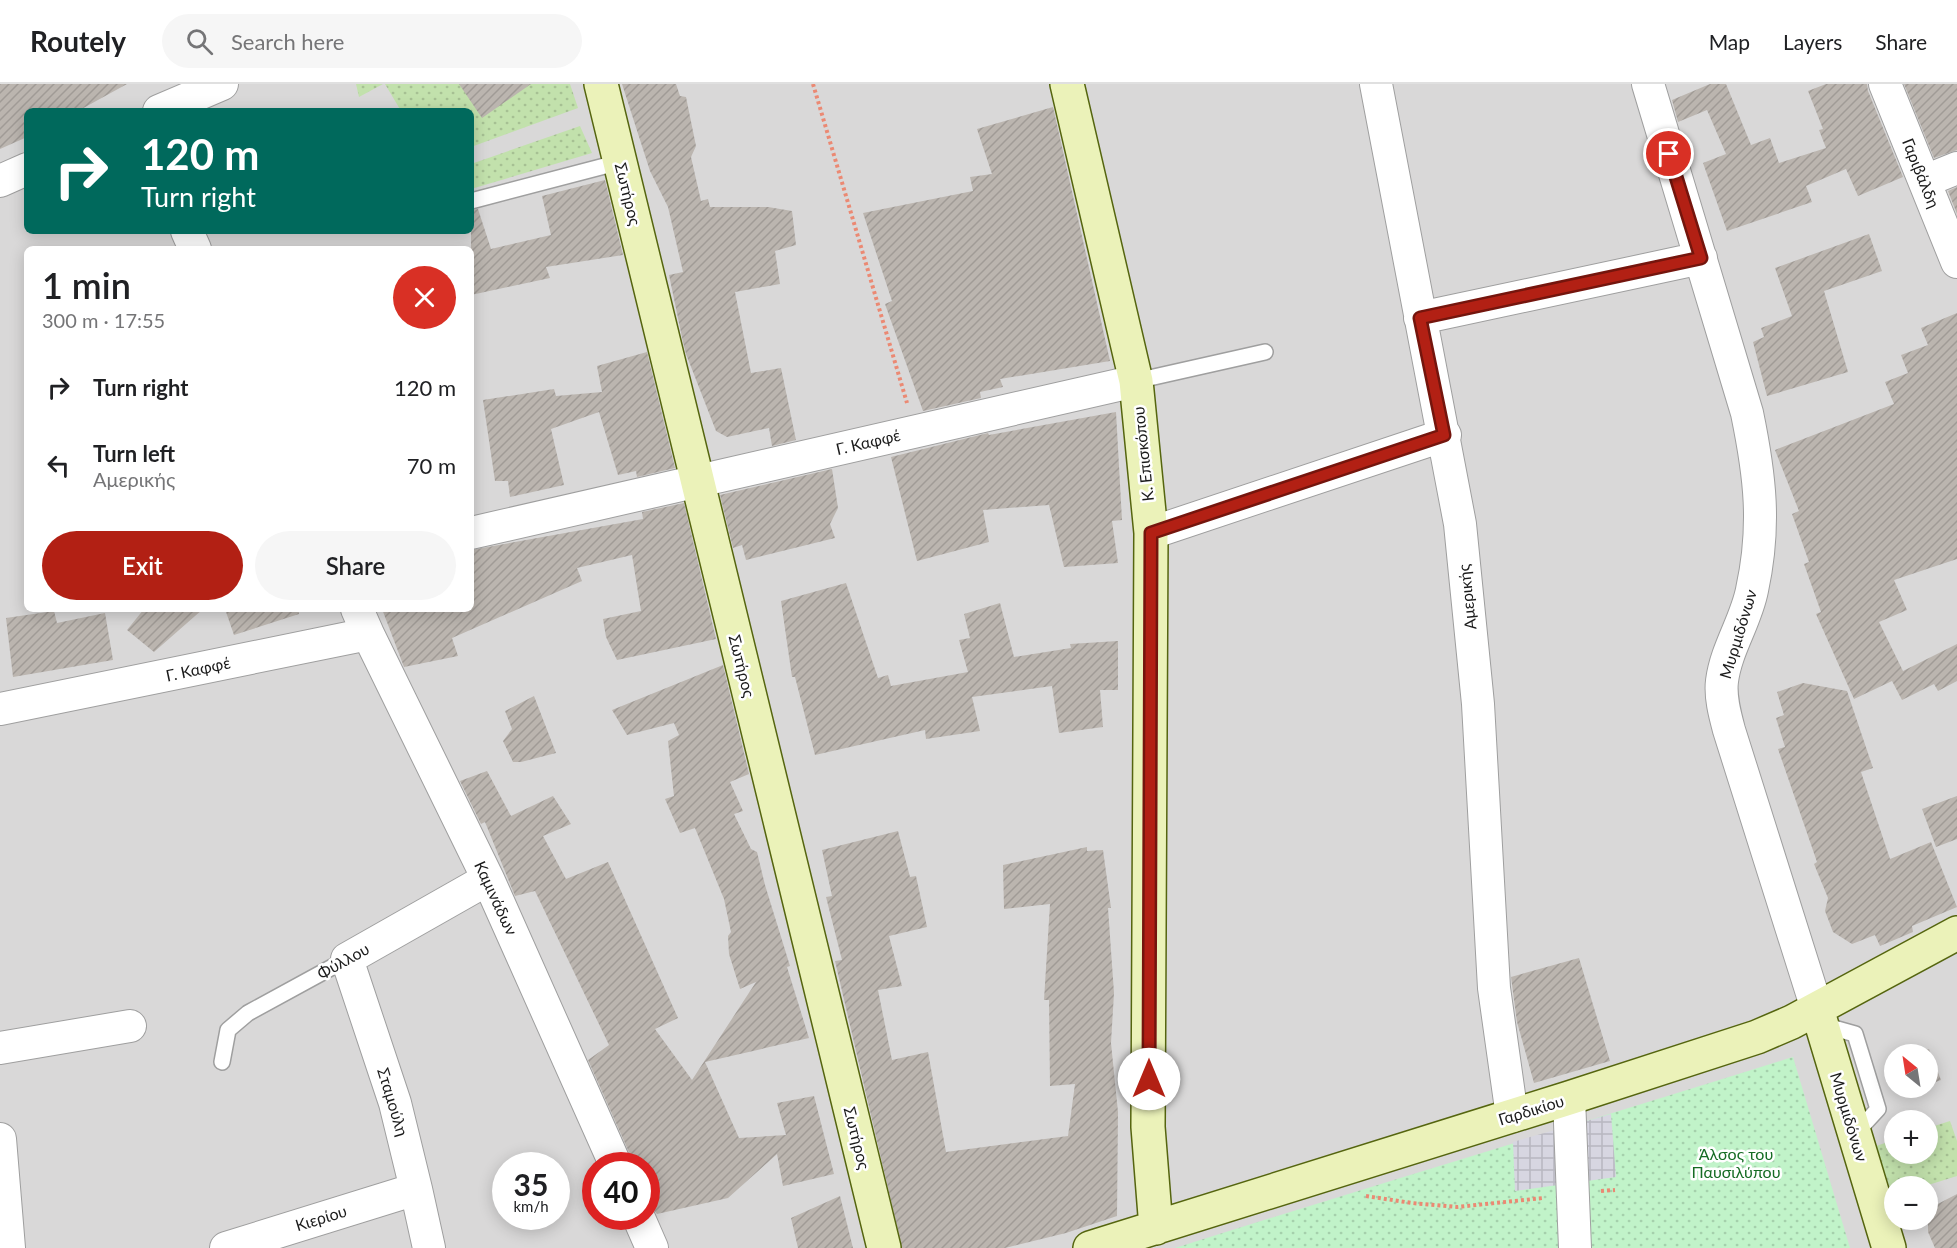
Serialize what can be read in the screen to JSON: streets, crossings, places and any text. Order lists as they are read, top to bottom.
{
  "streets": {
    "street": [
      "Γαριβάλδη",
      "Σωτήρος",
      "Γ. Καφφέ",
      "Κ. Επισκόπου",
      "Αμερικής",
      "Μυρμιδόνων",
      "Καμινάδων",
      "Φύλλου",
      "Σταμούλη",
      "Γαρδικίου",
      "Κιερίου"
    ]
  },
  "crossings": [
    ["Σωτήρος", "Γ. Καφφέ"],
    ["Γ. Καφφέ", "Κ. Επισκόπου"],
    ["Γ. Καφφέ", "Καμινάδων"],
    ["Κ. Επισκόπου", "Γαρδικίου"],
    ["Αμερικής", "Γαρδικίου"],
    ["Μυρμιδόνων", "Γαρδικίου"],
    ["Καμινάδων", "Φύλλου"],
    ["Φύλλου", "Σταμούλη"],
    ["Σταμούλη", "Κιερίου"]
  ],
  "parks": ["Άλσος του Παυσιλύπου"],
  "north": "top left",
  "page": {
    "header": "Routely",
    "search": "Search here",
    "nav": ["Map", "Layers", "Share"],
    "turn": ["120 m", "Turn right"],
    "heading": ["1 min", "300 m · 17:55"],
    "list": [
      {
        "name": "Turn right",
        "value": "120 m"
      },
      {
        "name": "Turn left",
        "note": "Αμερικής",
        "value": "70 m"
      }
    ],
    "buttons": ["Exit", "Share"],
    "map_buttons": ["+", "−"],
    "speed": "35 km/h",
    "limit": "40"
  }
}
